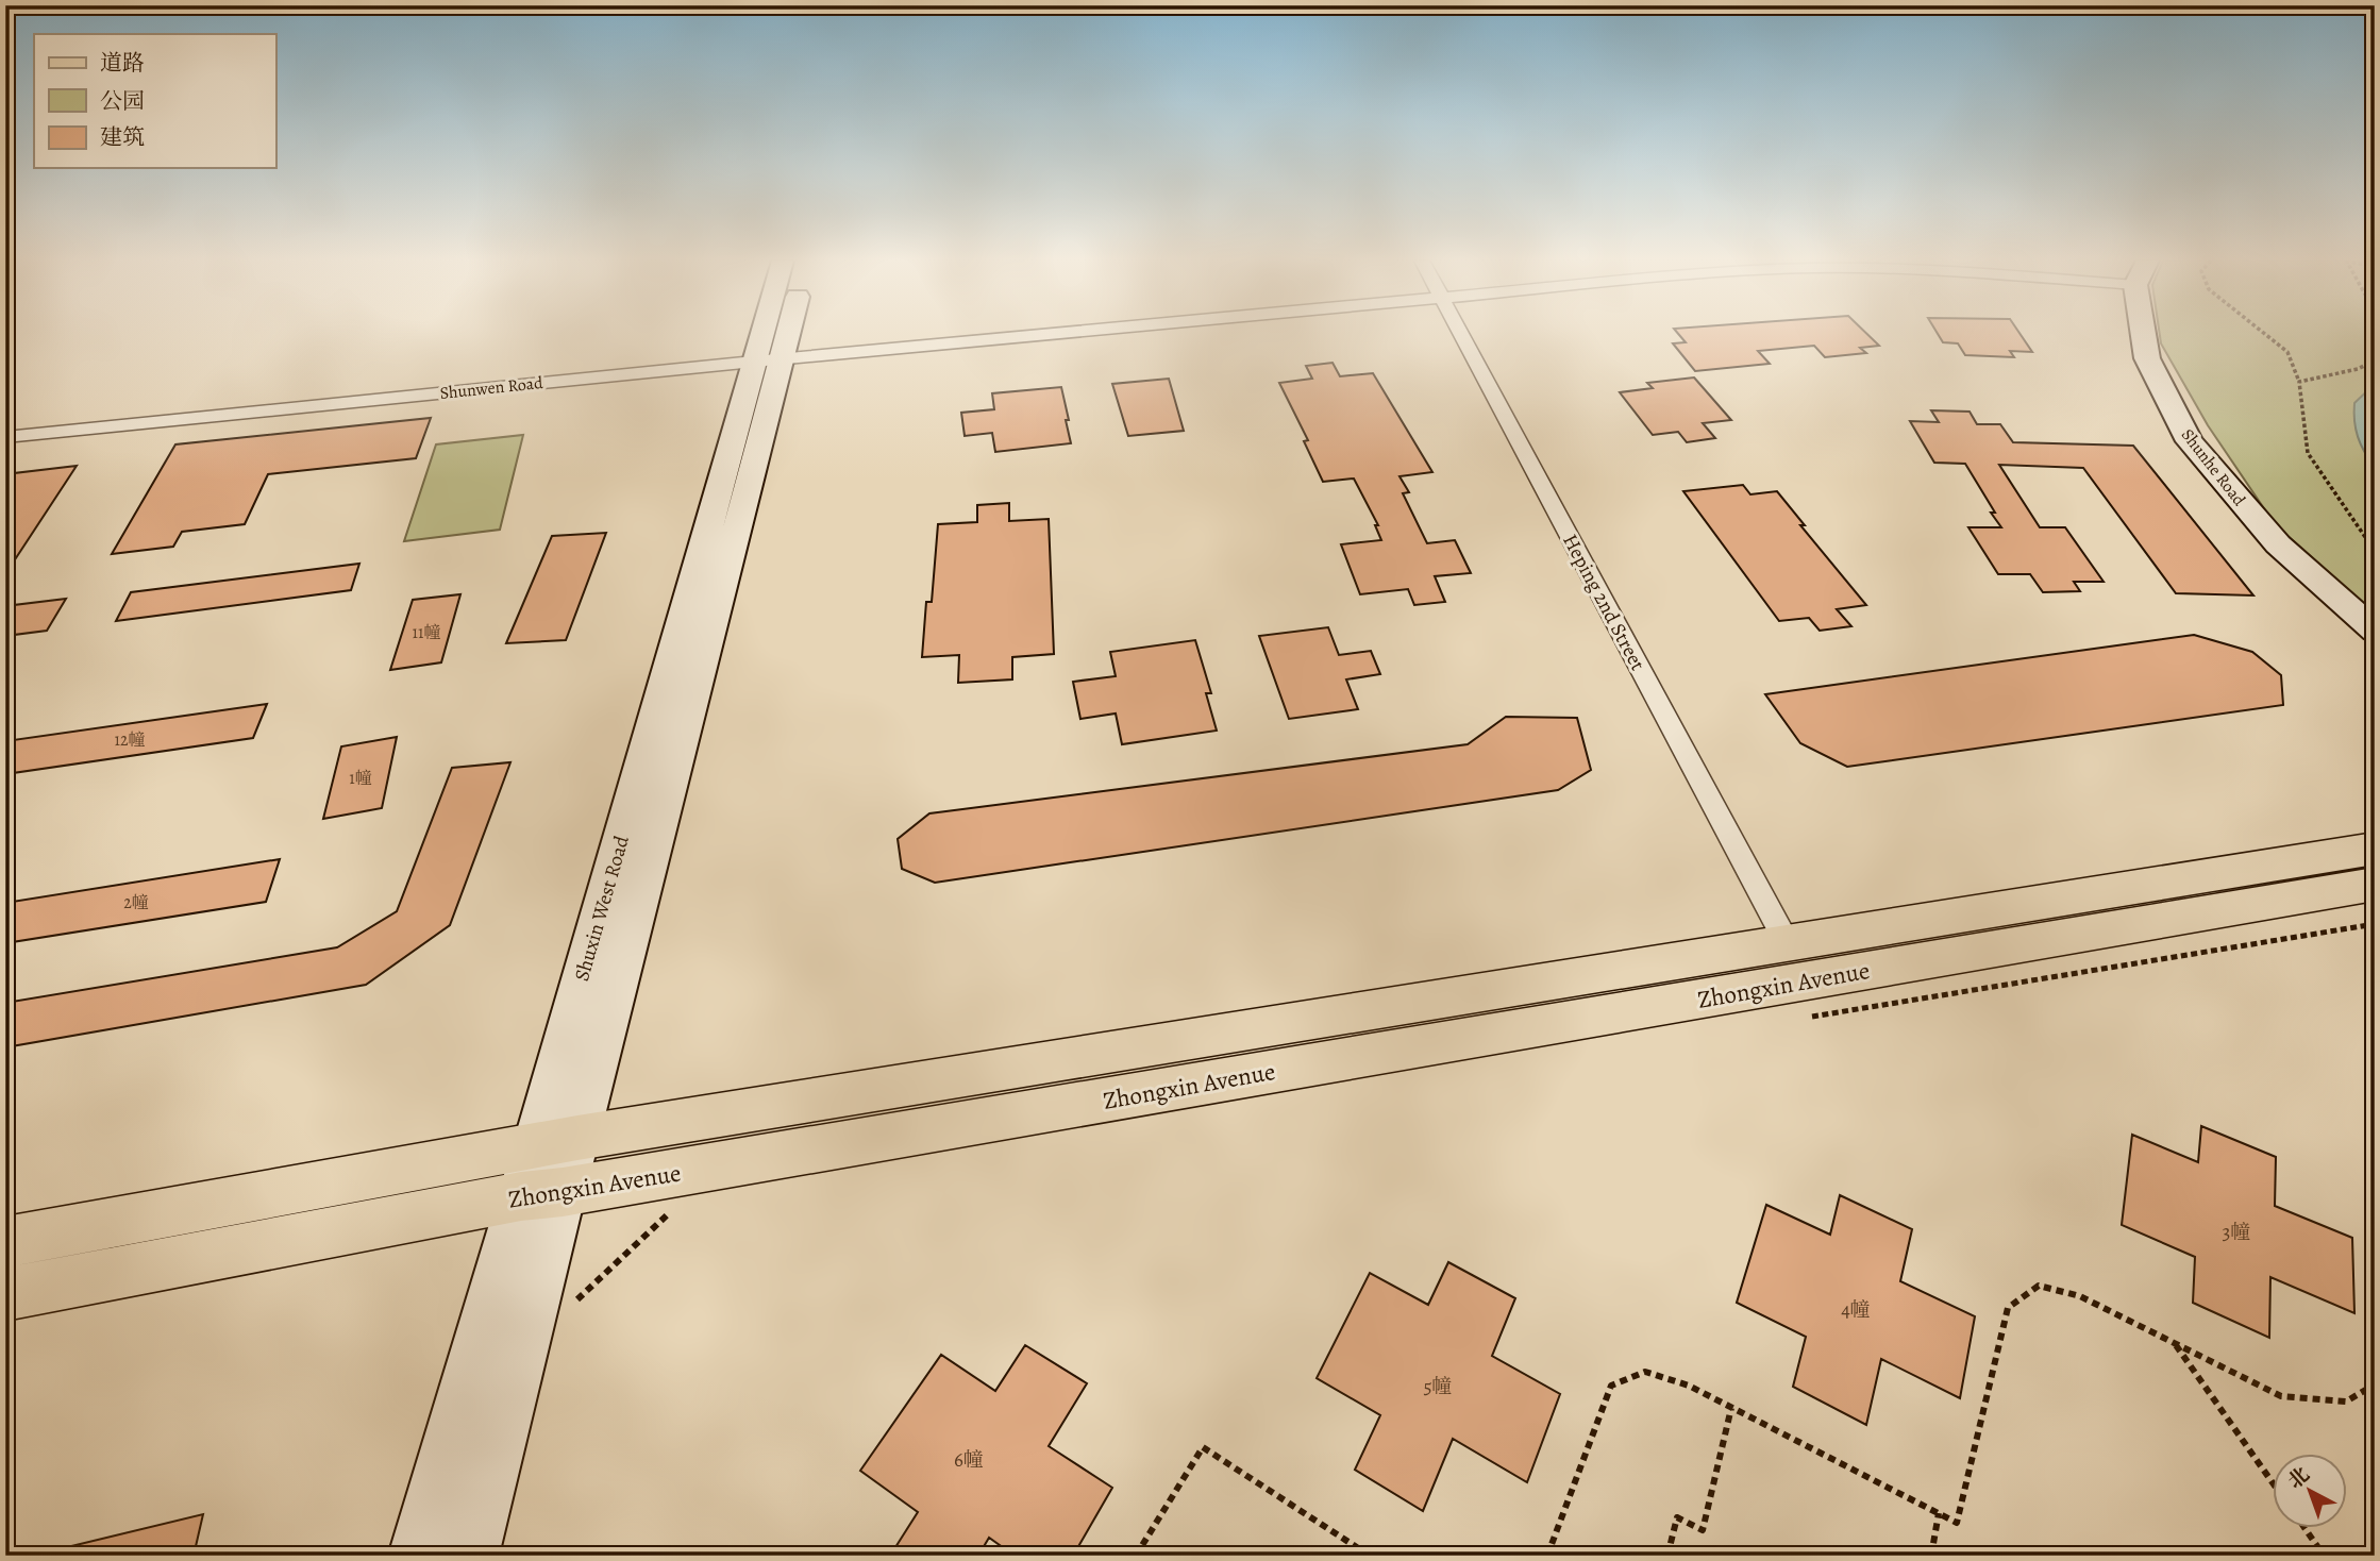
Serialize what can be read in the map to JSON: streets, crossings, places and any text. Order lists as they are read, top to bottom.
{
  "streets": {
    "main road": ["Zhongxin Avenue"],
    "street": [
      "Shunwen Road",
      "Shunhe Road",
      "Heping 2nd Street",
      "Shuxin West Road"
    ]
  },
  "crossings": [
    ["Shunwen Road", "Shuxin West Road"],
    ["Heping 2nd Street", "Zhongxin Avenue"],
    ["Shuxin West Road", "Zhongxin Avenue"]
  ],
  "house_numbers": [
    "11幢",
    "12幢",
    "1幢",
    "2幢",
    "3幢",
    "4幢",
    "5幢",
    "6幢"
  ],
  "legend": ["道路", "公园", "建筑"],
  "north": "top left"
}
